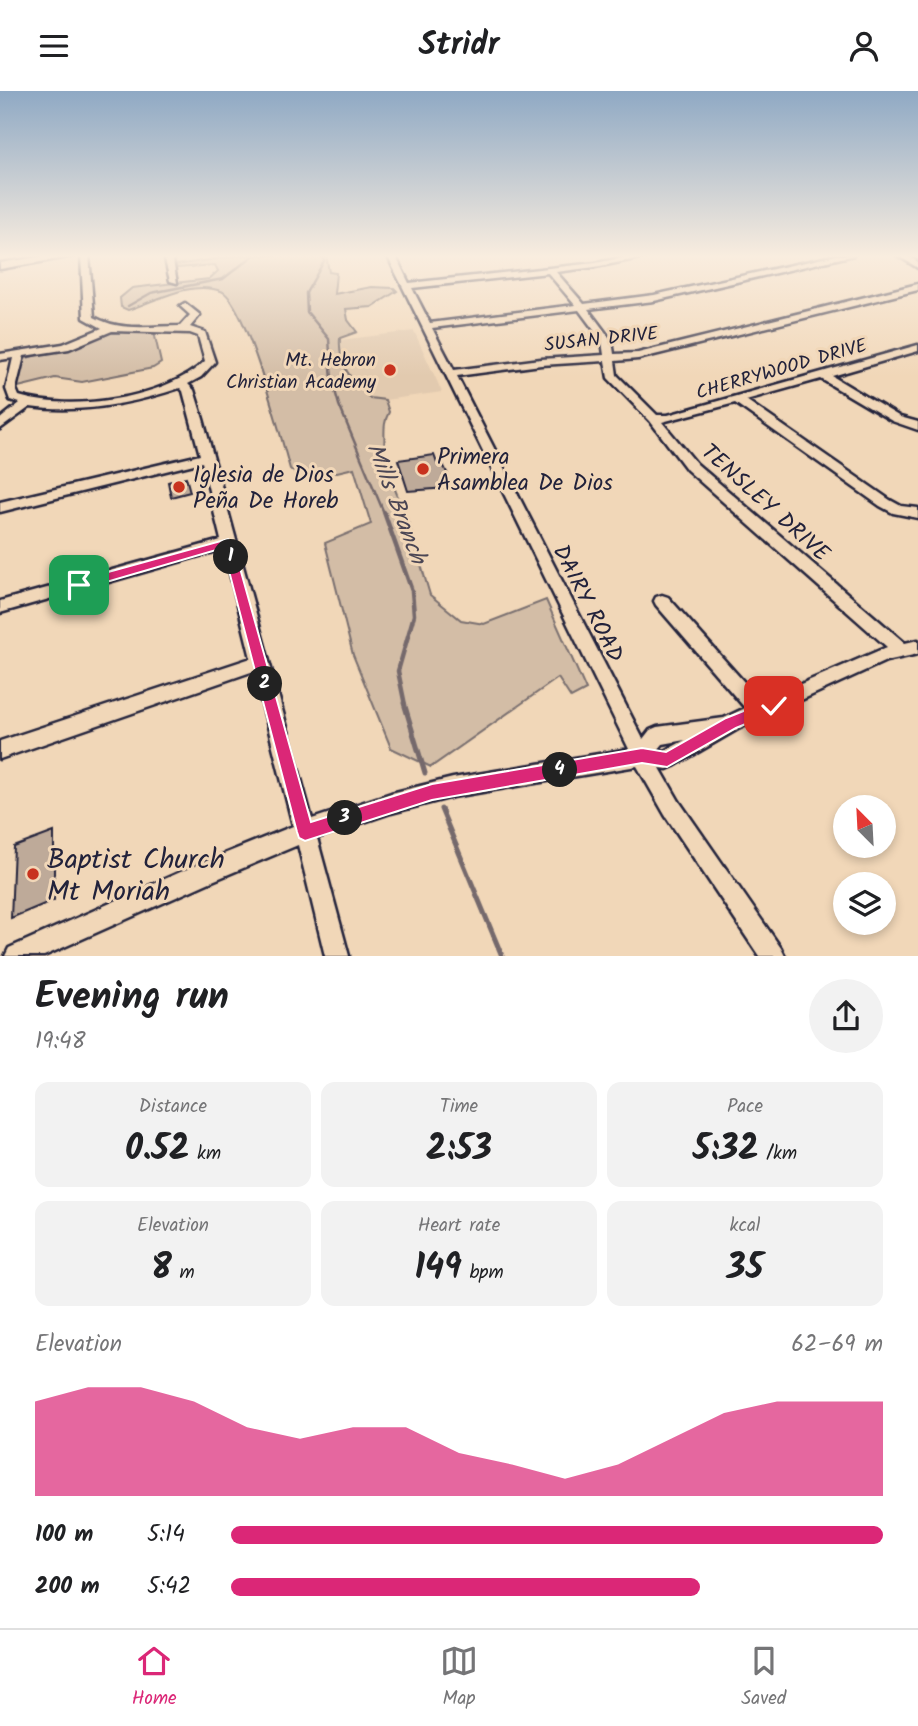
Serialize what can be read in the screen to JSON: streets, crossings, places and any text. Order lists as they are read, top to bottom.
{
  "streets": {
    "street": [
      "SUSAN DRIVE",
      "CHERRYWOOD DRIVE",
      "TENSLEY DRIVE",
      "DAIRY ROAD"
    ]
  },
  "crossings": [
    ["SUSAN DRIVE", "TENSLEY DRIVE"],
    ["SUSAN DRIVE", "DAIRY ROAD"],
    ["CHERRYWOOD DRIVE", "TENSLEY DRIVE"]
  ],
  "water": ["Mills Branch"],
  "places": [
    "Mt. Hebron Christian Academy",
    "Primera Asamblea De Dios",
    "Iglesia de Dios Peña De Horeb",
    "Baptist Church Mt Moriah"
  ],
  "north": "top left",
  "page": {
    "header": "Stridr",
    "pins": [
      "1",
      "2",
      "4",
      "3"
    ],
    "heading": ["Evening run", "19:48"],
    "stats": [
      ["Distance", "0.52 km"],
      ["Time", "2:53"],
      ["Pace", "5:32 /km"],
      ["Elevation", "8 m"],
      ["Heart rate", "149 bpm"],
      ["kcal", "35"]
    ],
    "chart": ["Elevation", "62–69 m"],
    "list": [
      {
        "name": "100 m",
        "note": "5:14"
      },
      {
        "name": "200 m",
        "note": "5:42"
      }
    ],
    "tabs": ["Home", "Map", "Saved"]
  }
}
